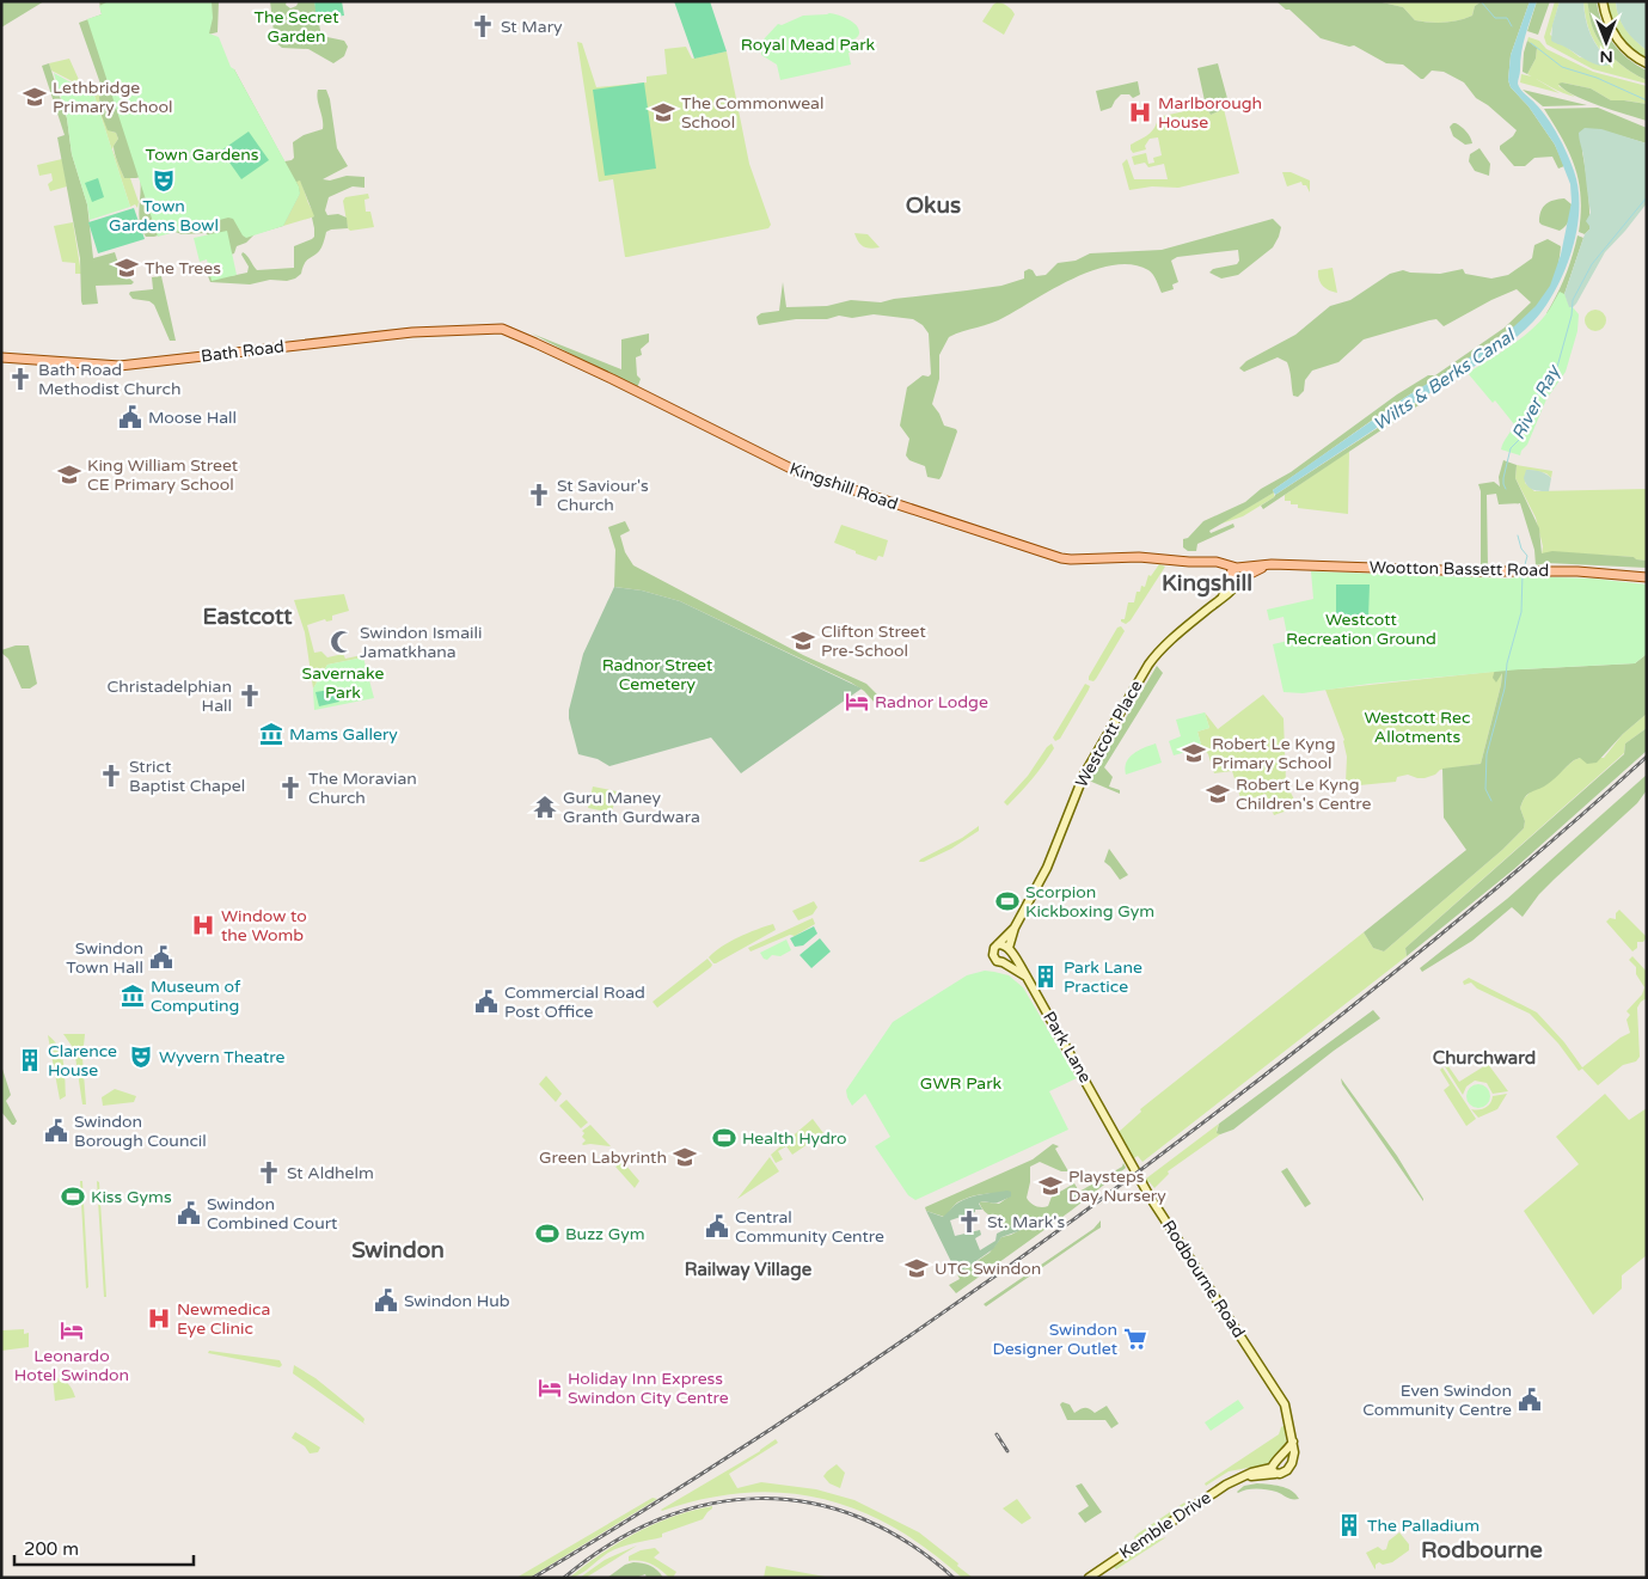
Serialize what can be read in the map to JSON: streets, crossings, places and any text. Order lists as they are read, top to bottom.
{
  "streets": {
    "main road": [
      "Bath Road",
      "Kingshill Road",
      "Wootton Bassett Road",
      "Westcott Place",
      "Park Lane",
      "Rodbourne Road",
      "Kemble Drive"
    ]
  },
  "crossings": [
    ["Bath Road", "Kingshill Road"],
    ["Kingshill Road", "Wootton Bassett Road"],
    ["Kingshill Road", "Westcott Place"],
    ["Wootton Bassett Road", "Westcott Place"],
    ["Westcott Place", "Park Lane"],
    ["Park Lane", "Rodbourne Road"],
    ["Rodbourne Road", "Kemble Drive"]
  ],
  "districts": [
    "Okus",
    "Kingshill",
    "Eastcott",
    "Churchward",
    "Swindon",
    "Railway Village",
    "Rodbourne"
  ],
  "water": ["Wilts & Berks Canal", "River Ray"],
  "parks": [
    "The Secret Garden",
    "Royal Mead Park",
    "Town Gardens",
    "Westcott Recreation Ground",
    "Radnor Street Cemetery",
    "Savernake Park",
    "Westcott Rec Allotments",
    "GWR Park"
  ],
  "places": {
    "church": [
      "St Mary",
      "Bath Road Methodist Church",
      "St Saviour's Church",
      "Christadelphian Hall",
      "Strict Baptist Chapel",
      "The Moravian Church",
      "St Aldhelm",
      "St. Mark's"
    ],
    "school or university": [
      "Lethbridge Primary School",
      "The Commonweal School",
      "The Trees",
      "King William Street CE Primary School",
      "Clifton Street Pre-School",
      "Robert Le Kyng Primary School",
      "Robert Le Kyng Children's Centre",
      "Green Labyrinth",
      "Playsteps Day Nursery",
      "UTC Swindon"
    ],
    "hospital": ["Marlborough House", "Window to the Womb", "Newmedica Eye Clinic"],
    "theatre": ["Town Gardens Bowl", "Wyvern Theatre"],
    "public building": [
      "Moose Hall",
      "Swindon Town Hall",
      "Commercial Road Post Office",
      "Swindon Borough Council",
      "Swindon Combined Court",
      "Central Community Centre",
      "Swindon Hub",
      "Even Swindon Community Centre"
    ],
    "mosque": ["Swindon Ismaili Jamatkhana"],
    "hotel": ["Radnor Lodge", "Leonardo Hotel Swindon", "Holiday Inn Express Swindon City Centre"],
    "museum": ["Mams Gallery", "Museum of Computing"],
    "temple": ["Guru Maney Granth Gurdwara"],
    "sports": [
      "Scorpion Kickboxing Gym",
      "Health Hydro",
      "Kiss Gyms",
      "Buzz Gym"
    ],
    "building": ["Park Lane Practice", "Clarence House", "The Palladium"],
    "supermarket": ["Swindon Designer Outlet"]
  },
  "scale_bar": "200 m",
  "north": "bottom"
}
